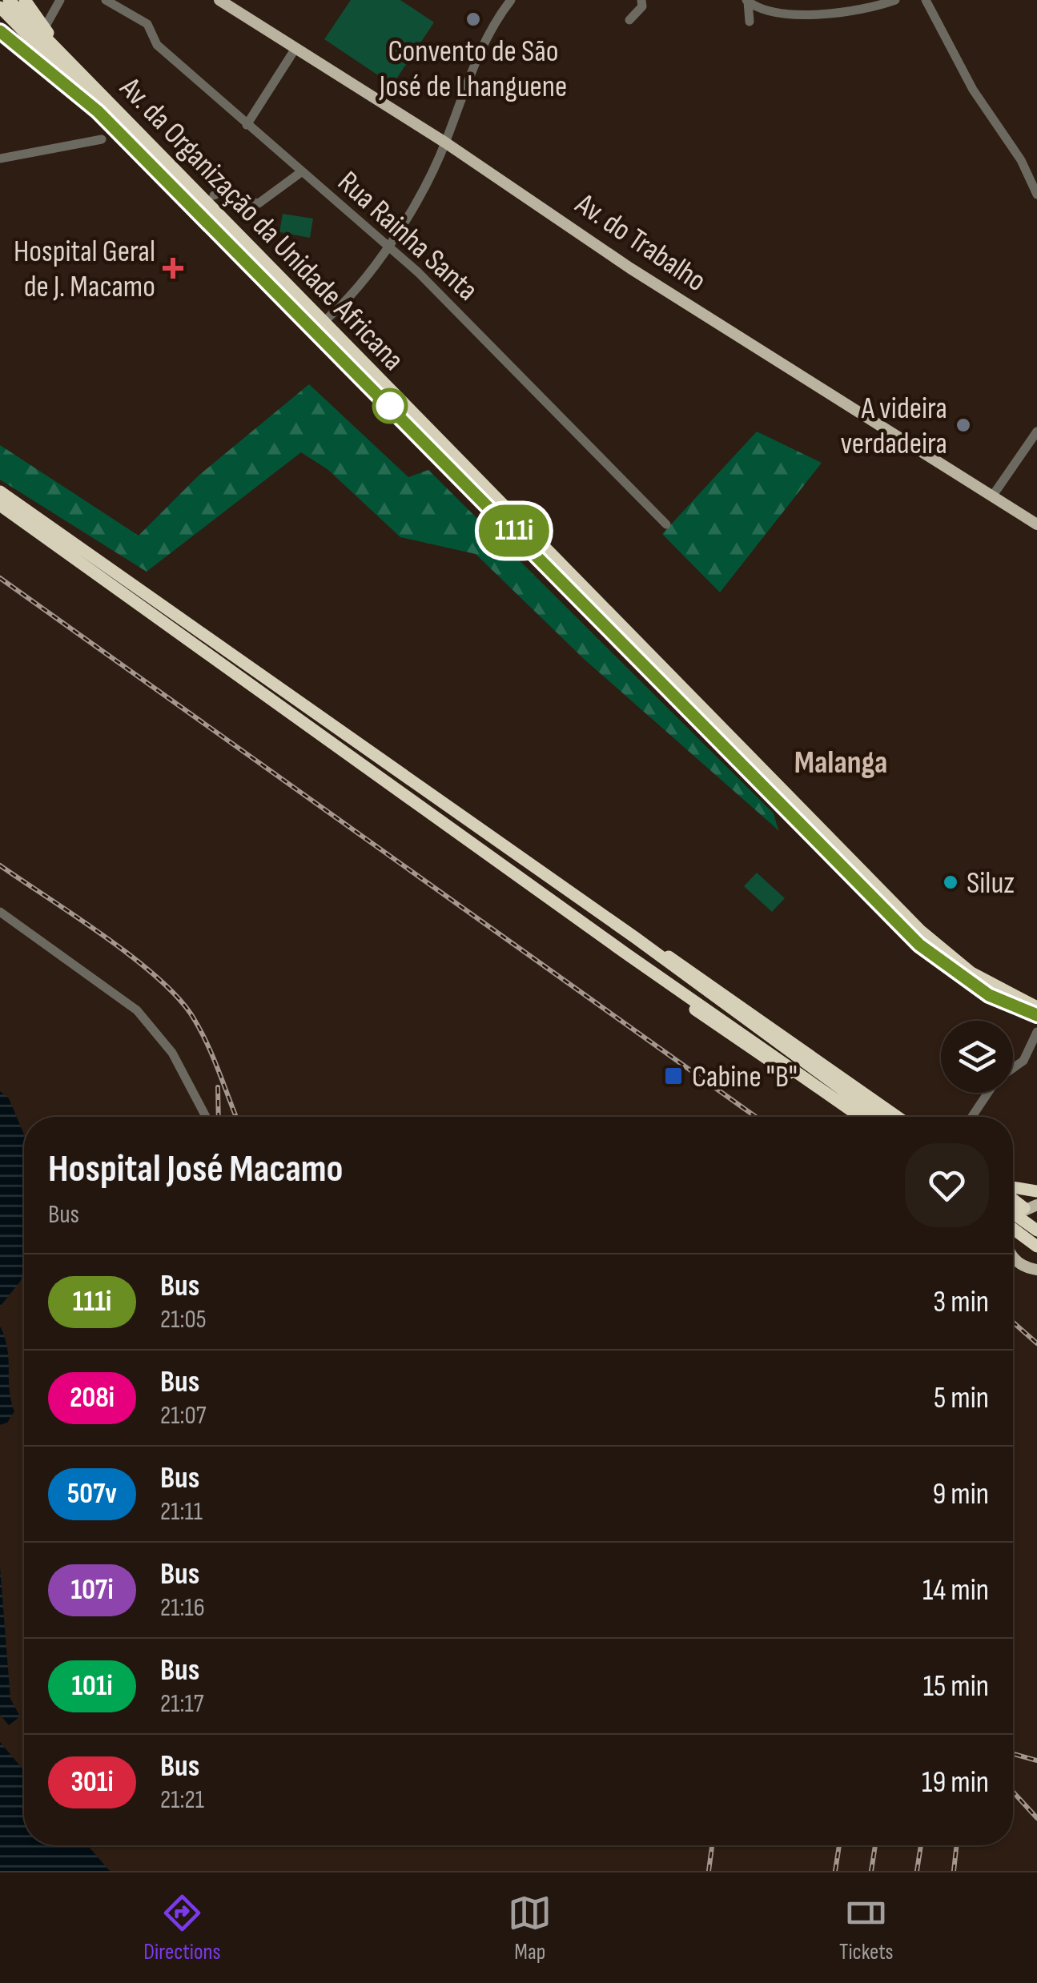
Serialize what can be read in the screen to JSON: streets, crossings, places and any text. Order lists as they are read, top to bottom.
{
  "streets": {
    "highway": ["Av. da Organização da Unidade Africana"],
    "main road": ["Av. do Trabalho"],
    "street": ["Rua Rainha Santa"]
  },
  "districts": ["Malanga"],
  "places": {
    "other": ["Convento de São José de Lhanguene", "A videira verdadeira", "Siluz"],
    "health": ["Hospital Geral de J. Macamo"],
    "transit": ["Cabine \"B\""]
  },
  "lines": ["bus line 111i"],
  "page": {
    "on_map": "111i",
    "heading": ["Hospital José Macamo", "Bus"],
    "list": [
      {
        "mark": "111i",
        "name": "Bus",
        "note": "21:05",
        "value": "3 min"
      },
      {
        "mark": "208i",
        "name": "Bus",
        "note": "21:07",
        "value": "5 min"
      },
      {
        "mark": "507v",
        "name": "Bus",
        "note": "21:11",
        "value": "9 min"
      },
      {
        "mark": "107i",
        "name": "Bus",
        "note": "21:16",
        "value": "14 min"
      },
      {
        "mark": "101i",
        "name": "Bus",
        "note": "21:17",
        "value": "15 min"
      },
      {
        "mark": "301i",
        "name": "Bus",
        "note": "21:21",
        "value": "19 min"
      }
    ],
    "tabs": ["Directions", "Map", "Tickets"]
  }
}
